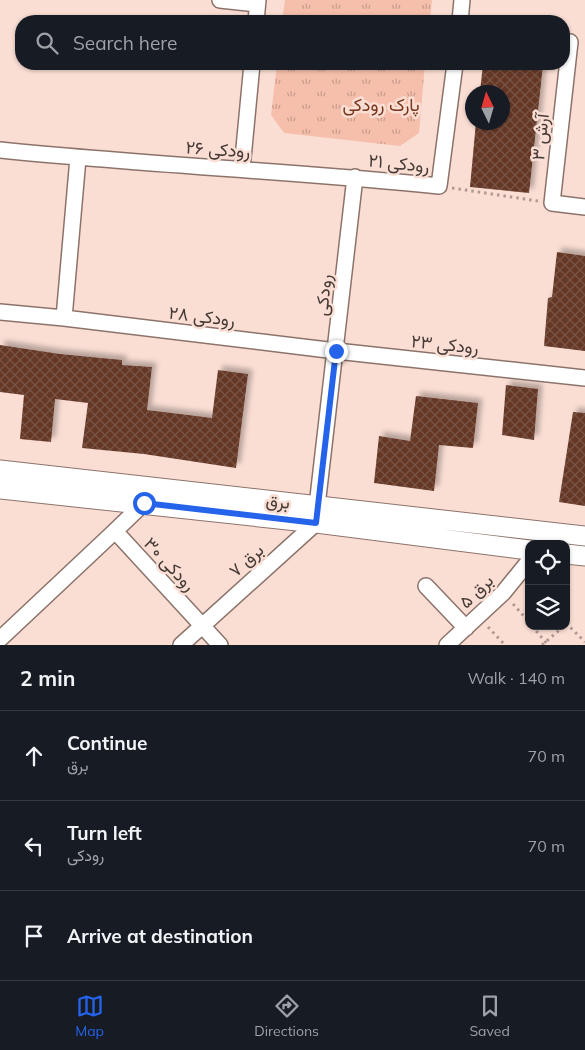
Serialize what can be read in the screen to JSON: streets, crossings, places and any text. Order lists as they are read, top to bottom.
{
  "streets": {
    "street": [
      "آرش ۳",
      "رودکی ۲۶",
      "رودکی ۲۱",
      "رودکی",
      "رودکی ۲۸",
      "رودکی ۲۳",
      "برق",
      "برق ۷",
      "رودکی ۳۰",
      "برق ۵"
    ]
  },
  "crossings": [
    ["رودکی ۲۶", "رودکی ۲۱"],
    ["رودکی ۲۶", "رودکی"],
    ["رودکی ۲۱", "رودکی"],
    ["رودکی", "رودکی ۲۸"],
    ["رودکی", "رودکی ۲۳"],
    ["رودکی", "برق"],
    ["رودکی", "برق ۷"],
    ["رودکی ۲۸", "رودکی ۲۳"],
    ["برق", "برق ۷"],
    ["برق ۷", "رودکی ۳۰"]
  ],
  "parks": ["پارک رودکی"],
  "north": "top",
  "page": {
    "search": "Search here",
    "heading": ["2 min", "Walk · 140 m"],
    "list": [
      ["Continue", "برق", "70 m"],
      ["Turn left", "رودکی", "70 m"],
      "Arrive at destination"
    ],
    "nav": ["Map", "Directions", "Saved"]
  }
}
